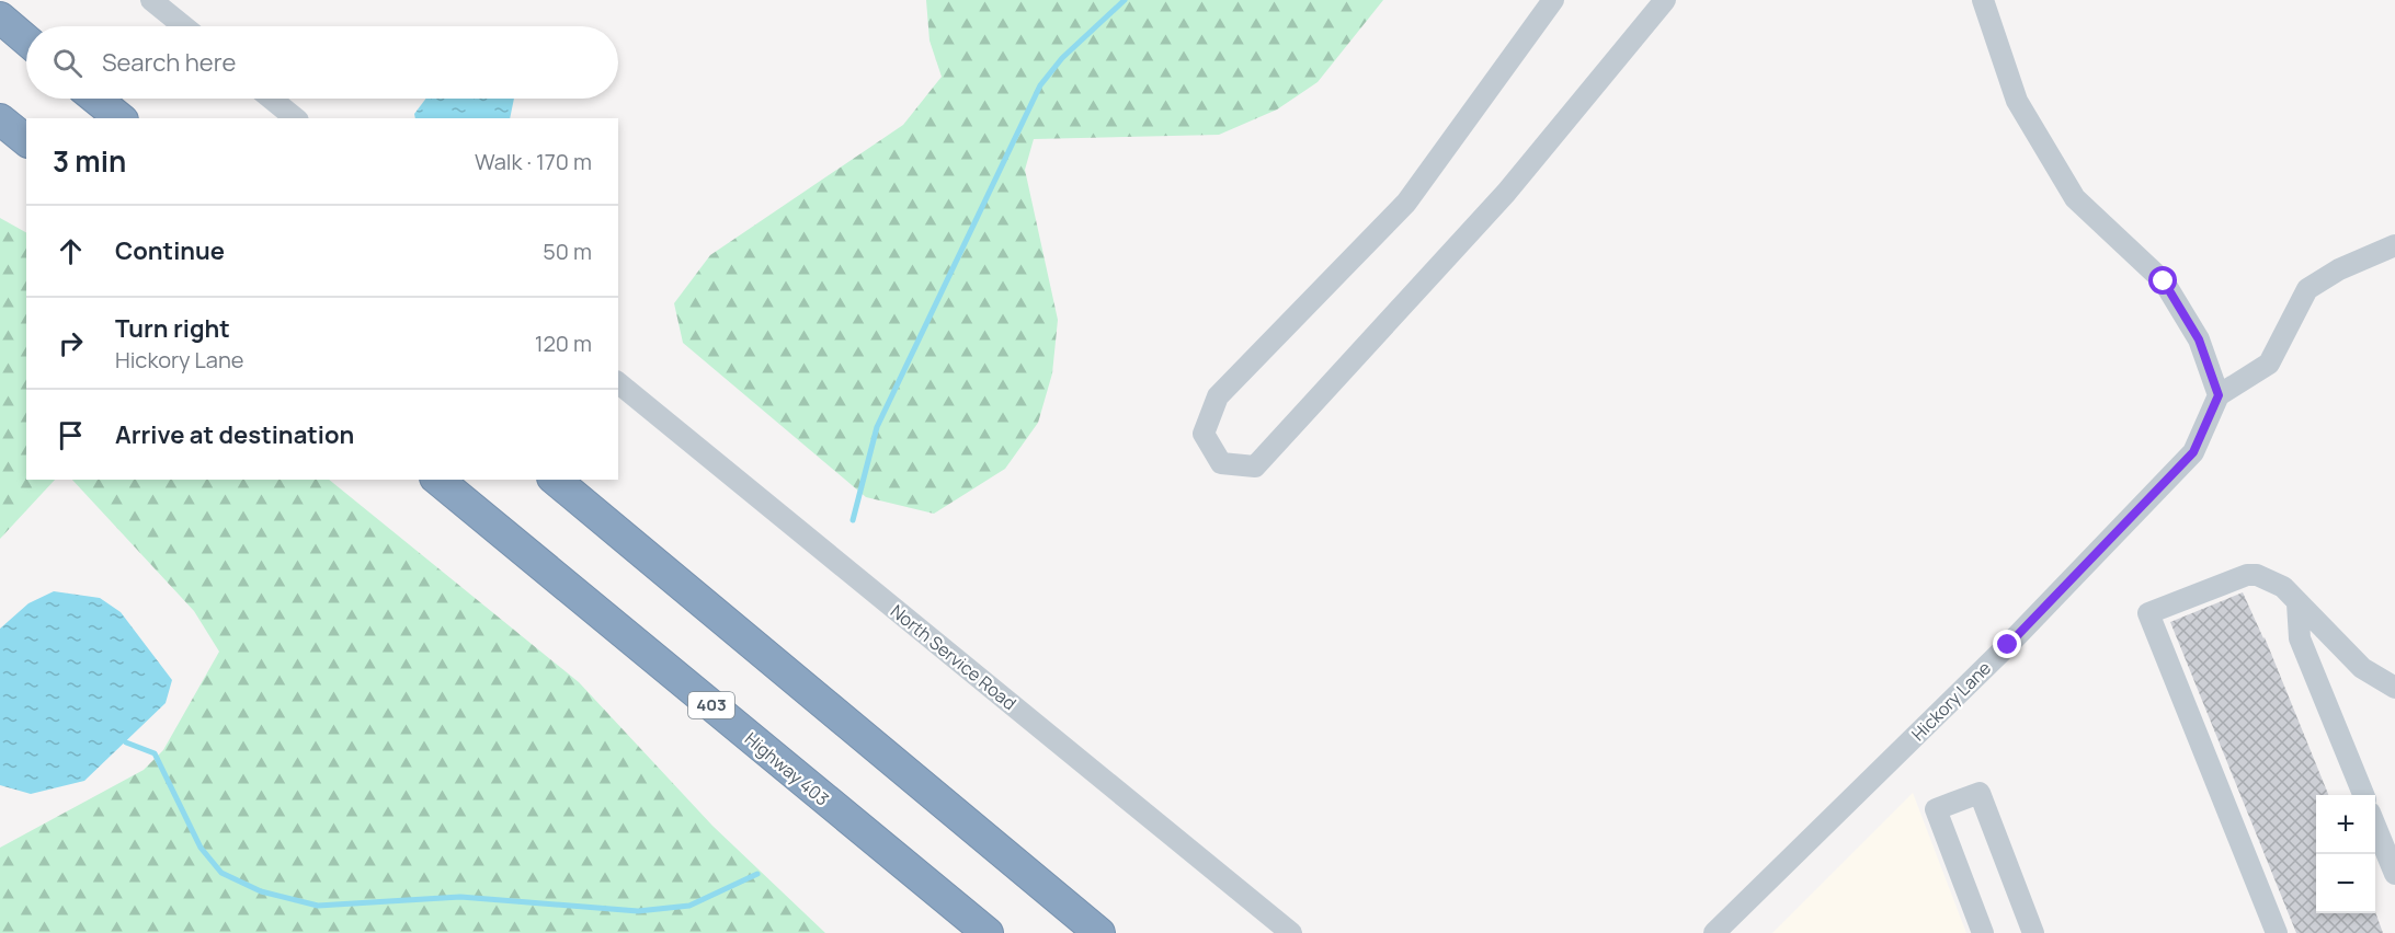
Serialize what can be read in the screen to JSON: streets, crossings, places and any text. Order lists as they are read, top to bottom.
{
  "streets": {
    "highway": ["403", "Highway 403"],
    "street": ["North Service Road", "Hickory Lane"]
  },
  "page": {
    "search": "Search here",
    "heading": ["3 min", "Walk · 170 m"],
    "list": [
      ["Continue", "50 m"],
      ["Turn right", "Hickory Lane", "120 m"],
      "Arrive at destination"
    ],
    "map_buttons": ["+", "−"]
  }
}
